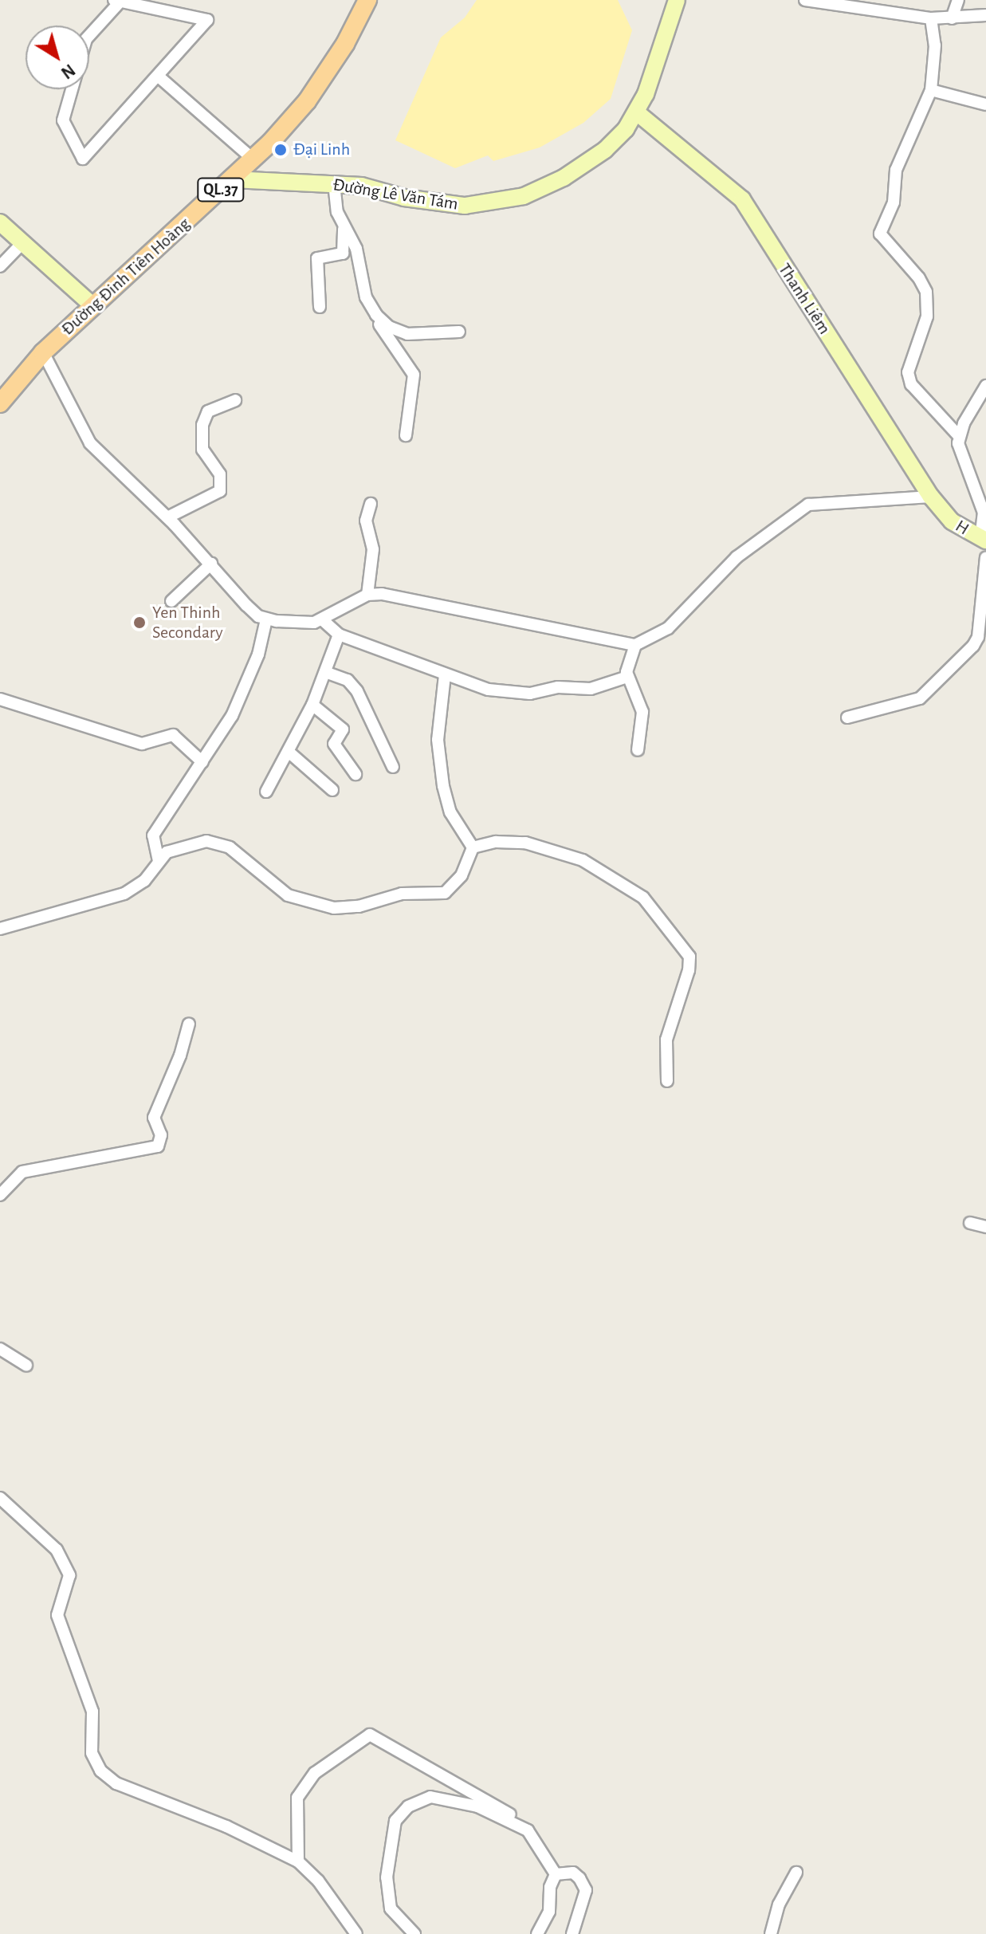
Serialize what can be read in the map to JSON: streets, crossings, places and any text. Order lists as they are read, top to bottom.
{
  "streets": {
    "main road": ["QL.37", "Đường Đinh Tiên Hoàng"],
    "street": ["Đường Lê Văn Tám", "Thanh Liêm", "H"]
  },
  "crossings": [
    ["Đường Lê Văn Tám", "Đường Đinh Tiên Hoàng"],
    ["Đường Lê Văn Tám", "Thanh Liêm"],
    ["Thanh Liêm", "H"]
  ],
  "places": ["Đại Linh", "Yen Thinh Secondary"],
  "north": "bottom right"
}
